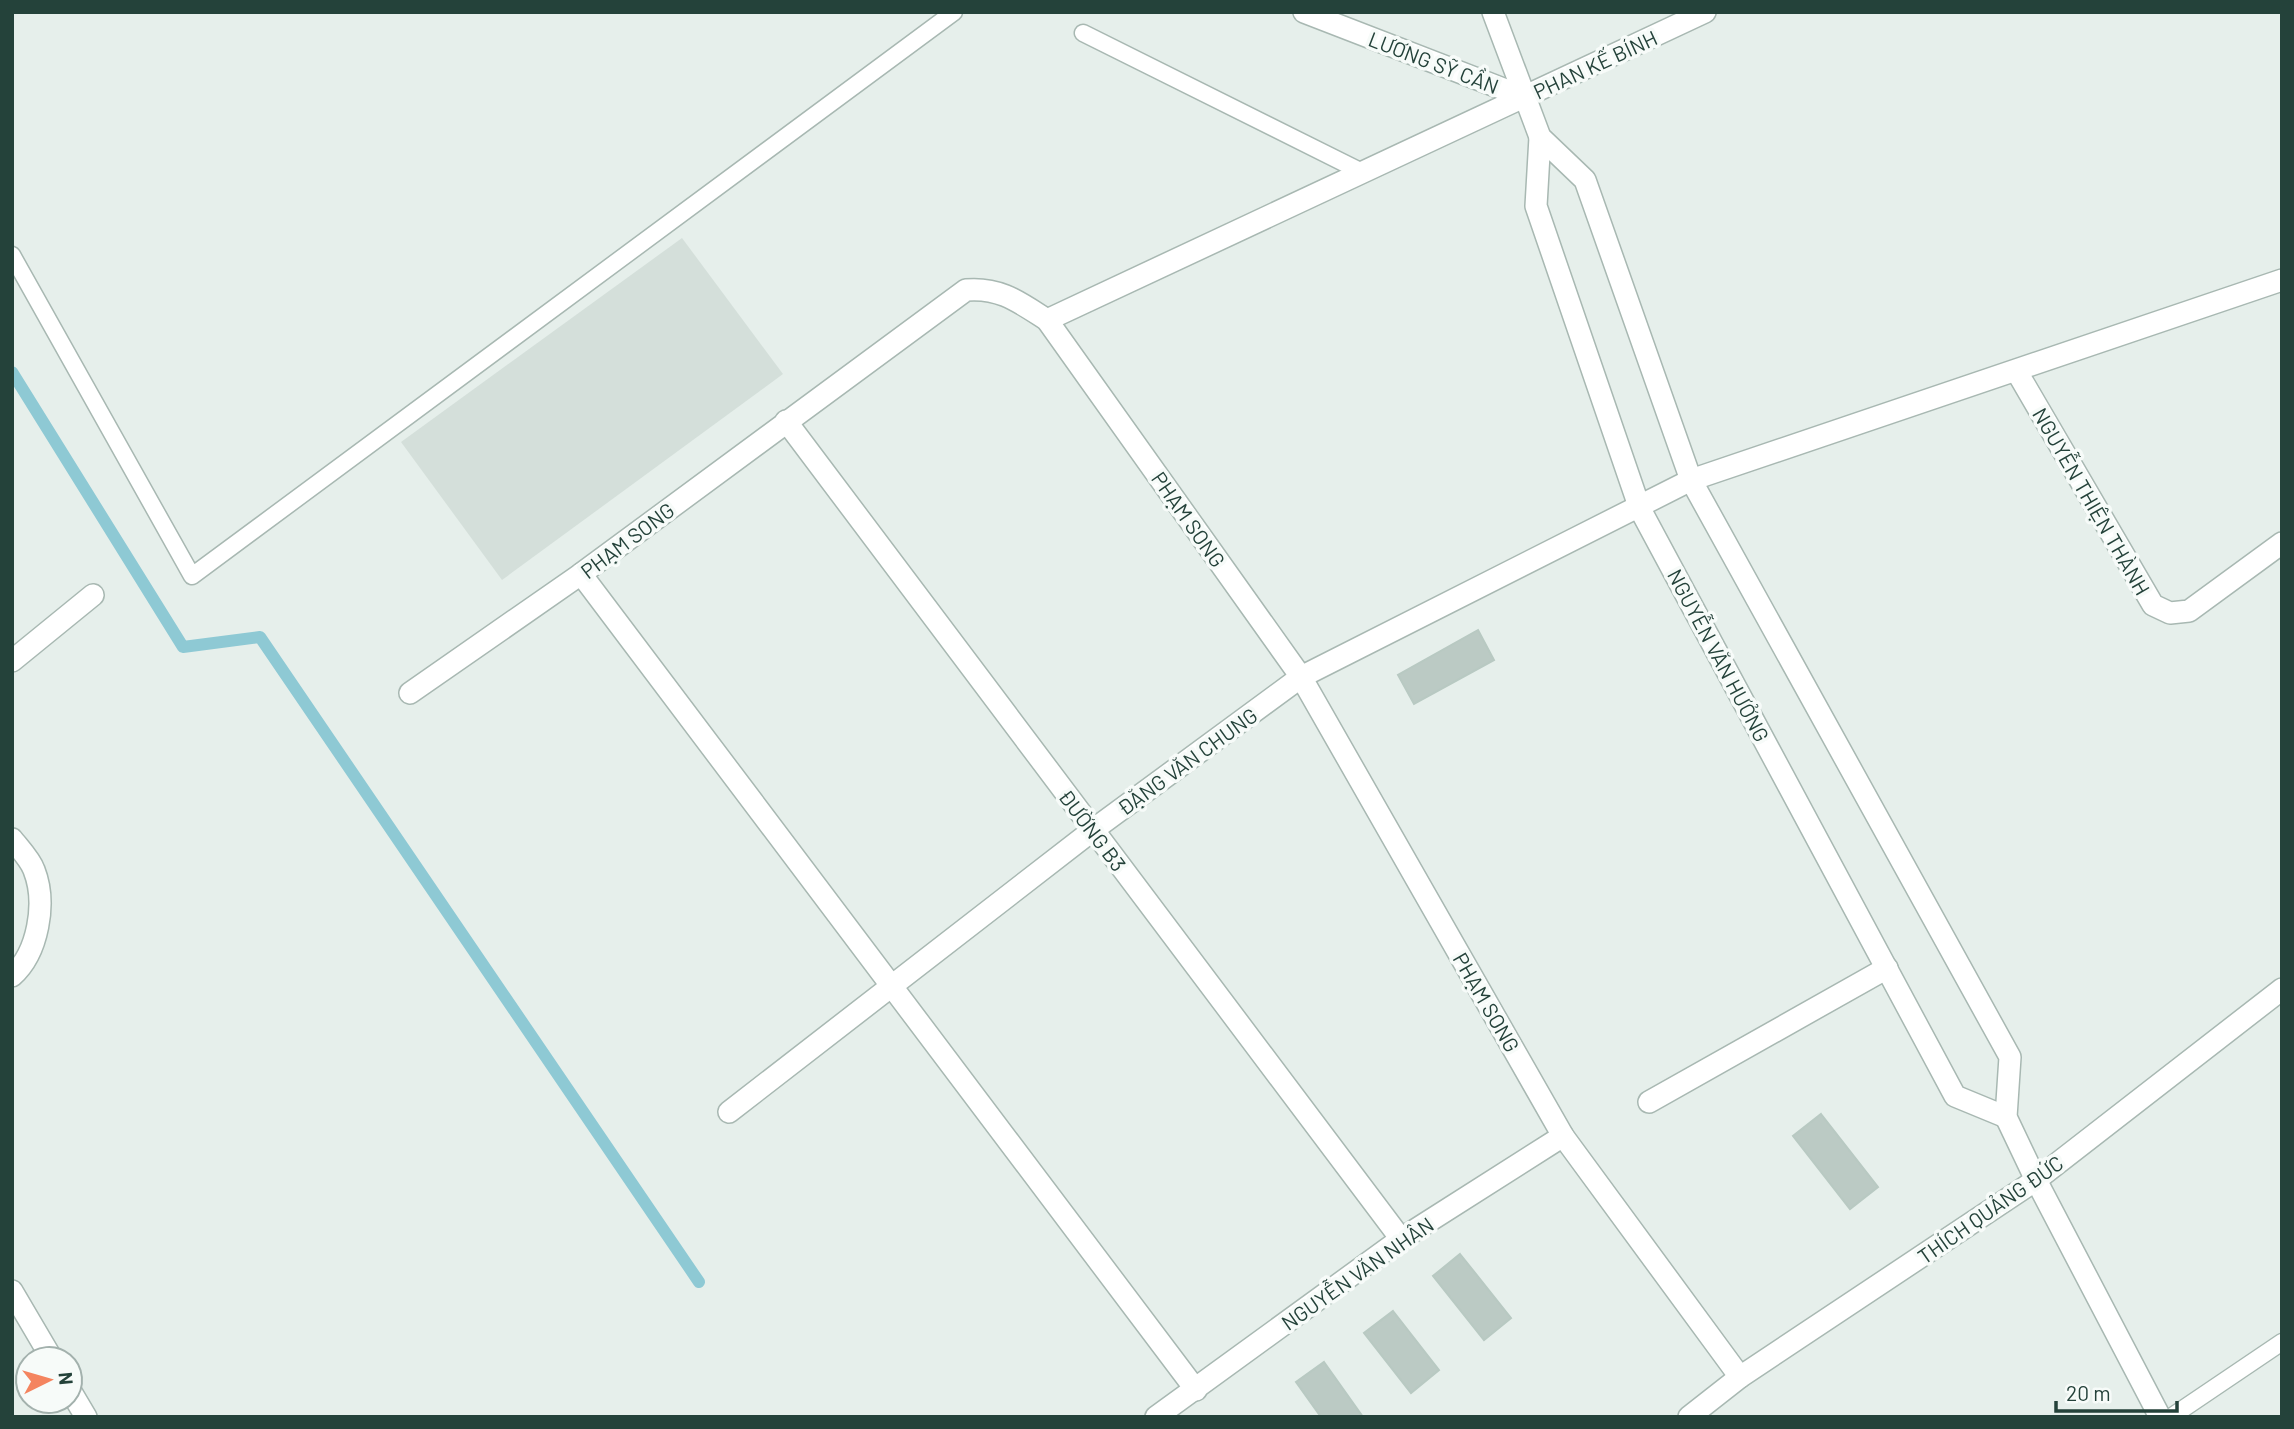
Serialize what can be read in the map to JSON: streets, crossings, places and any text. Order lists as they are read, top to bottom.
{
  "streets": {
    "street": [
      "LƯƠNG SỸ CẦN",
      "PHAN KẾ BÍNH",
      "NGUYỄN THIỆN THÀNH",
      "PHẠM SONG",
      "NGUYỄN VĂN HƯỞNG",
      "ĐẶNG VĂN CHUNG",
      "ĐƯỜNG B3",
      "THÍCH QUẢNG ĐỨC",
      "NGUYỄN VĂN NHÂN"
    ]
  },
  "crossings": [
    ["LƯƠNG SỸ CẦN", "PHAN KẾ BÍNH"],
    ["LƯƠNG SỸ CẦN", "NGUYỄN VĂN HƯỞNG"],
    ["PHAN KẾ BÍNH", "PHẠM SONG"],
    ["PHAN KẾ BÍNH", "NGUYỄN VĂN HƯỞNG"],
    ["NGUYỄN THIỆN THÀNH", "ĐẶNG VĂN CHUNG"],
    ["PHẠM SONG", "ĐẶNG VĂN CHUNG"],
    ["PHẠM SONG", "ĐƯỜNG B3"],
    ["PHẠM SONG", "THÍCH QUẢNG ĐỨC"],
    ["PHẠM SONG", "NGUYỄN VĂN NHÂN"],
    ["NGUYỄN VĂN HƯỞNG", "ĐẶNG VĂN CHUNG"],
    ["NGUYỄN VĂN HƯỞNG", "THÍCH QUẢNG ĐỨC"],
    ["ĐẶNG VĂN CHUNG", "ĐƯỜNG B3"],
    ["ĐƯỜNG B3", "NGUYỄN VĂN NHÂN"]
  ],
  "scale_bar": "20 m",
  "north": "right"
}
